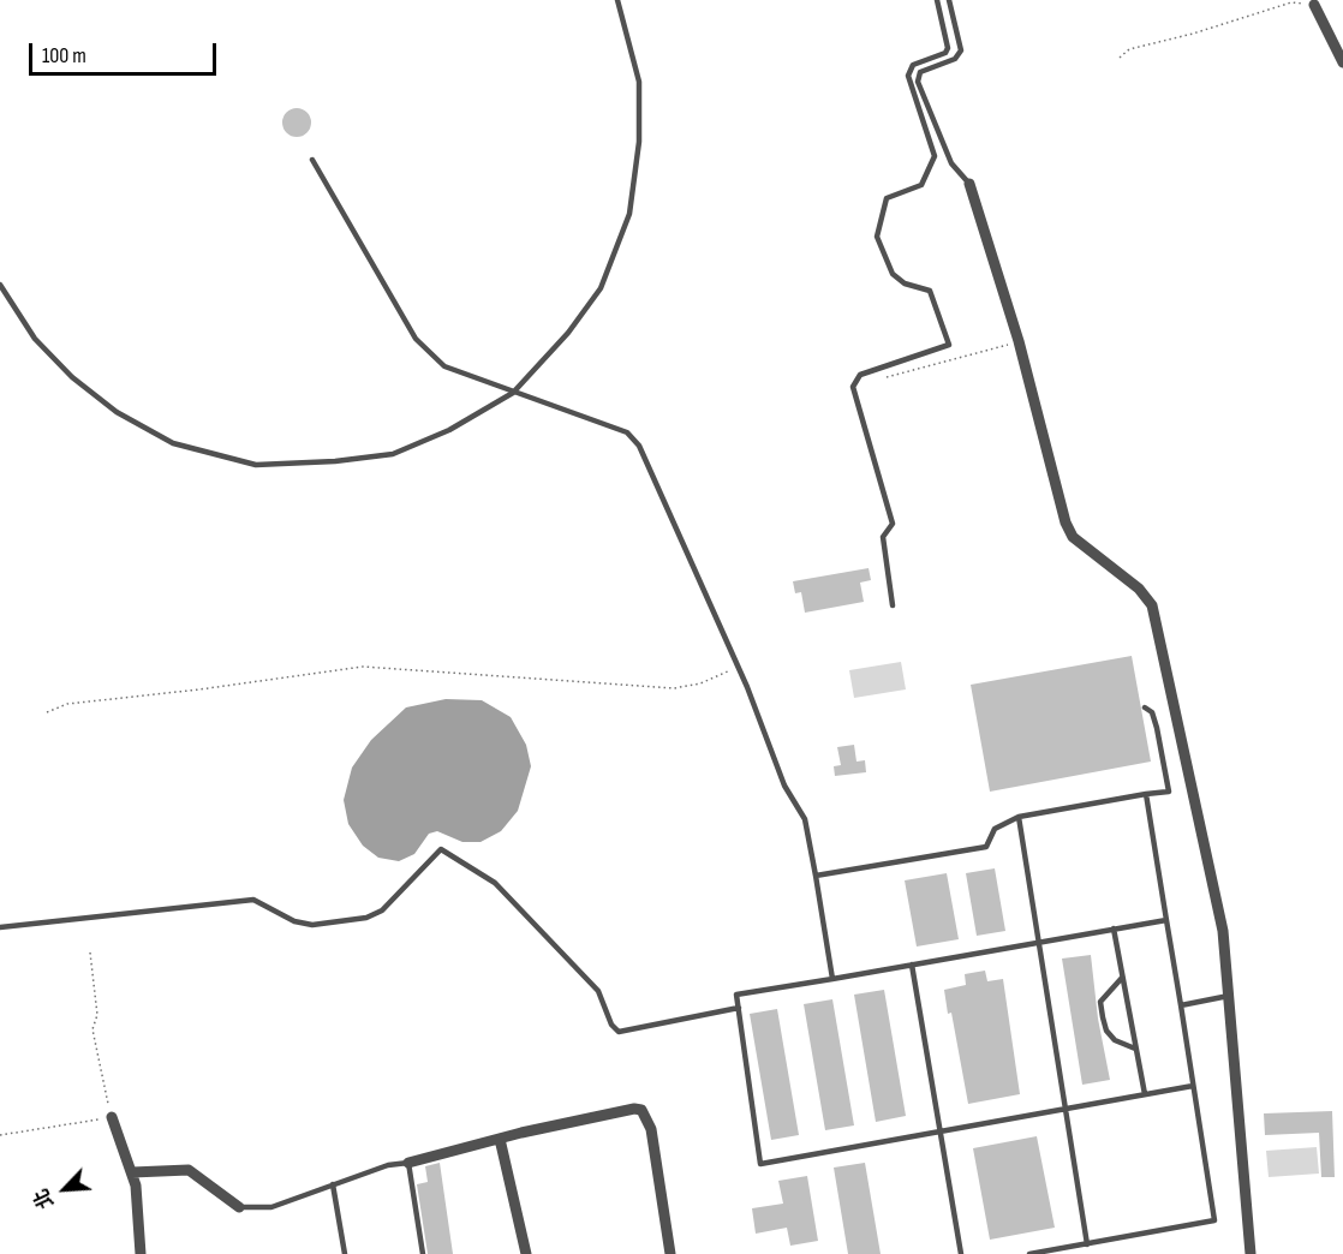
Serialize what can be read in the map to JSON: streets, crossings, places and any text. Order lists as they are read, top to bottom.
{
  "scale_bar": "100 m",
  "north": "bottom left"
}
